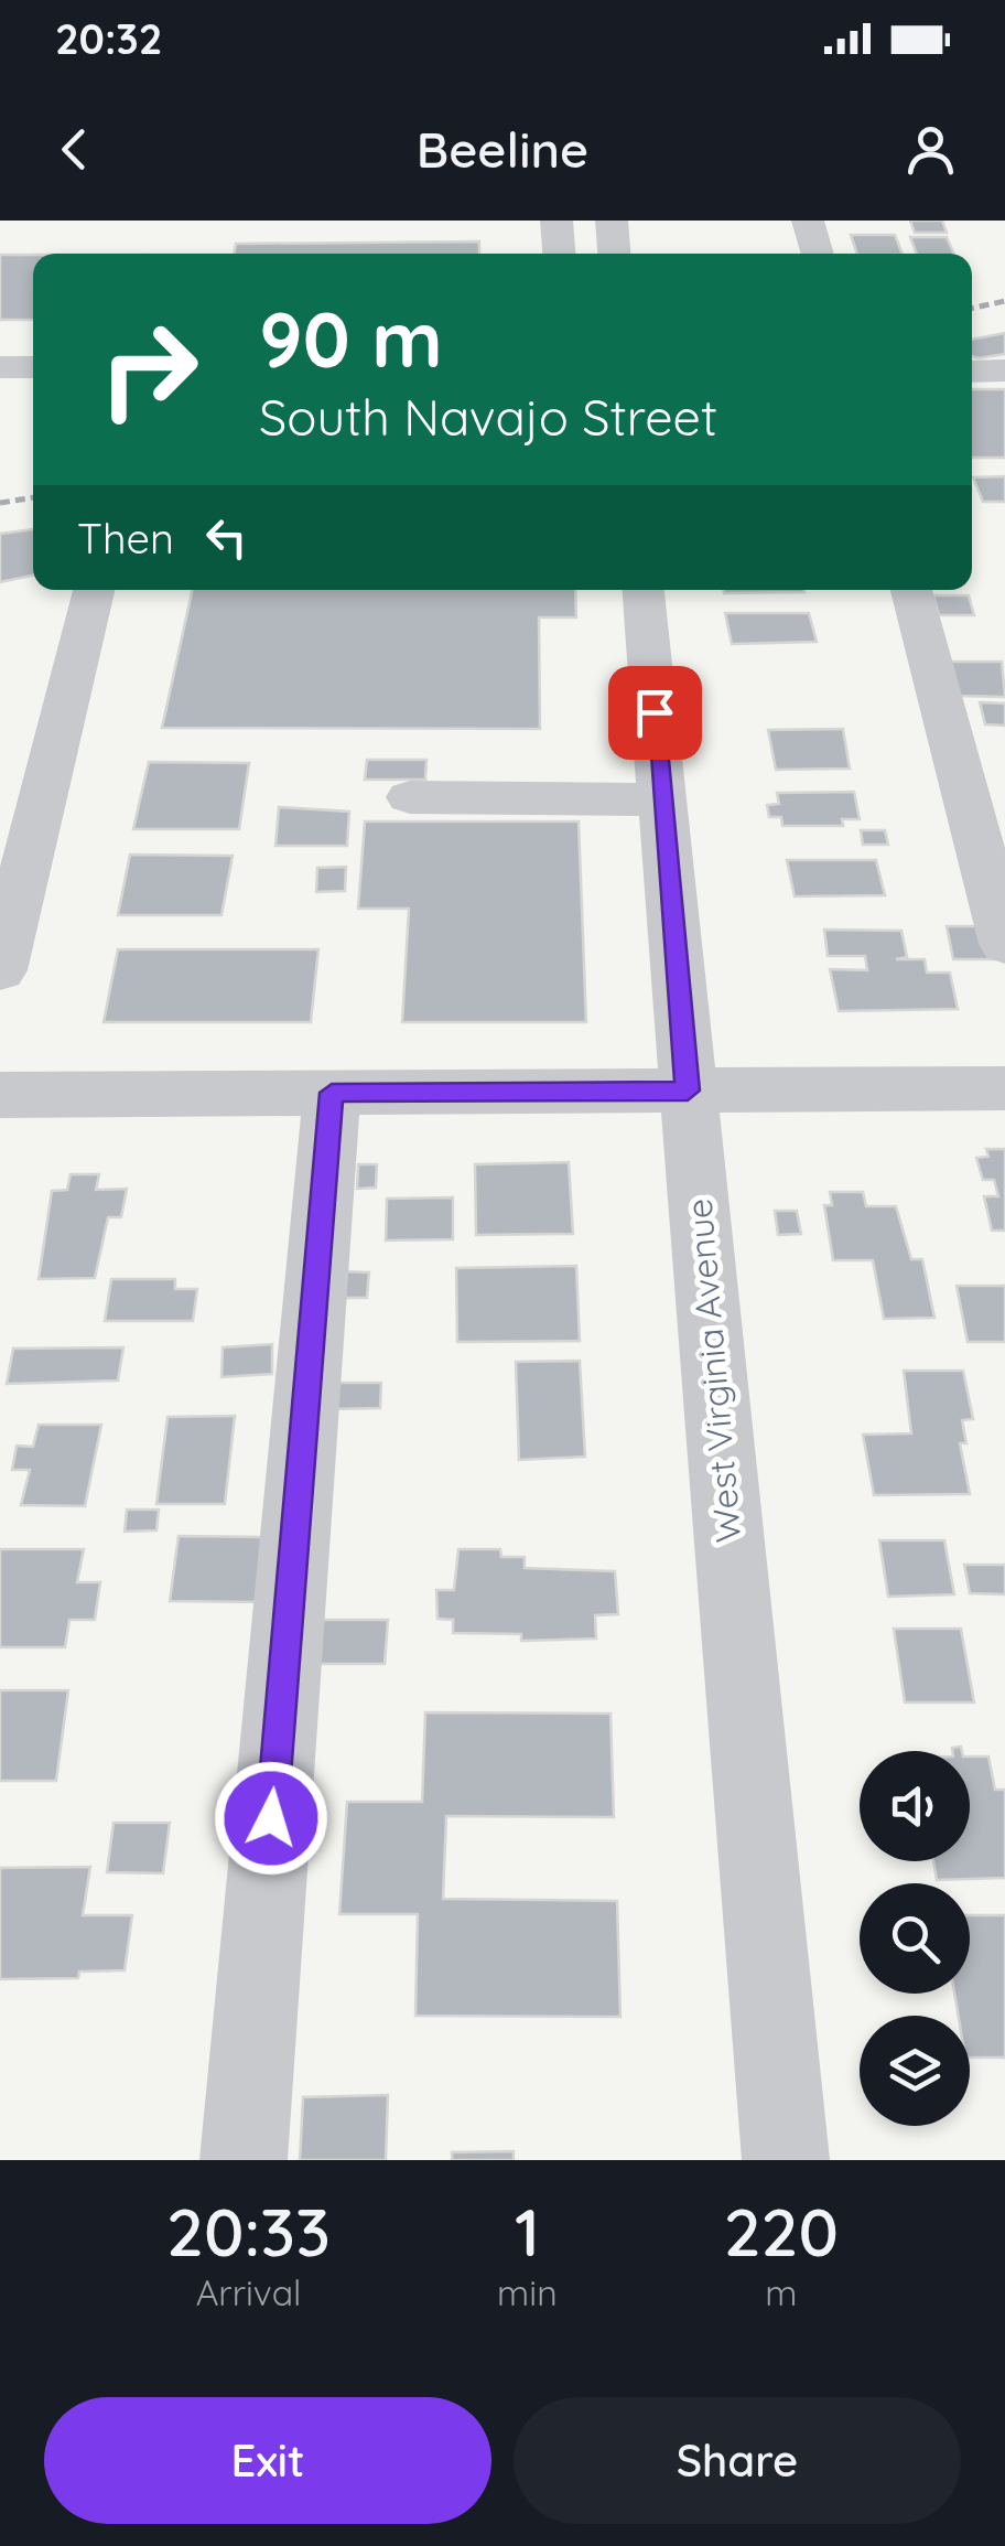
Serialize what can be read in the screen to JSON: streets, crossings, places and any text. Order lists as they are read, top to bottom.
{
  "streets": {
    "street": ["West Virginia Avenue"]
  },
  "page": {
    "status": "20:32",
    "header": "Beeline",
    "turn": ["90 m", "South Navajo Street"],
    "then": "Then",
    "eta": [
      "20:33",
      "Arrival",
      "1",
      "min",
      "220",
      "m"
    ],
    "buttons": ["Exit", "Share"]
  }
}
